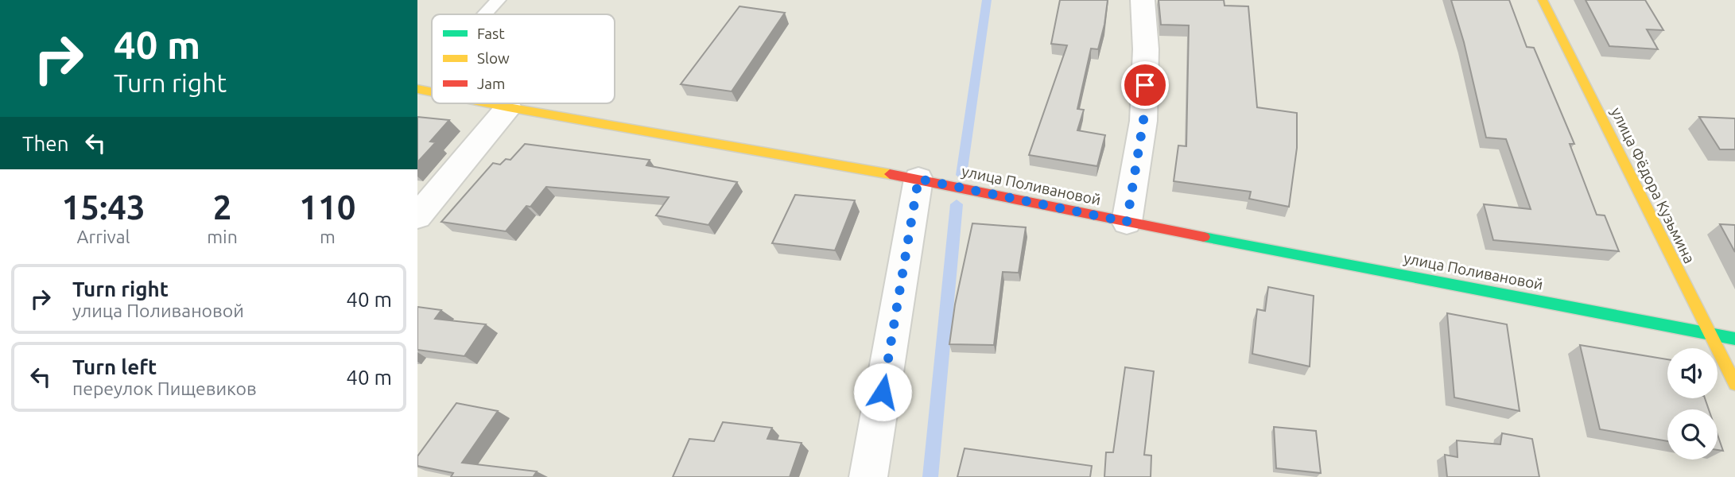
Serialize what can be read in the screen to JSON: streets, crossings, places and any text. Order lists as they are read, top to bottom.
{
  "streets": {
    "street": ["улица Поливановой", "улица Фёдора Кузьмина"]
  },
  "crossings": [
    ["улица Поливановой", "улица Фёдора Кузьмина"]
  ],
  "legend": ["Fast", "Slow", "Jam"],
  "page": {
    "turn": ["40 m", "Turn right"],
    "then": "Then",
    "eta": [
      "15:43",
      "Arrival",
      "2",
      "min",
      "110",
      "m"
    ],
    "list": [
      {
        "name": "Turn right",
        "note": "улица Поливановой",
        "value": "40 m"
      },
      {
        "name": "Turn left",
        "note": "переулок Пищевиков",
        "value": "40 m"
      }
    ]
  }
}
